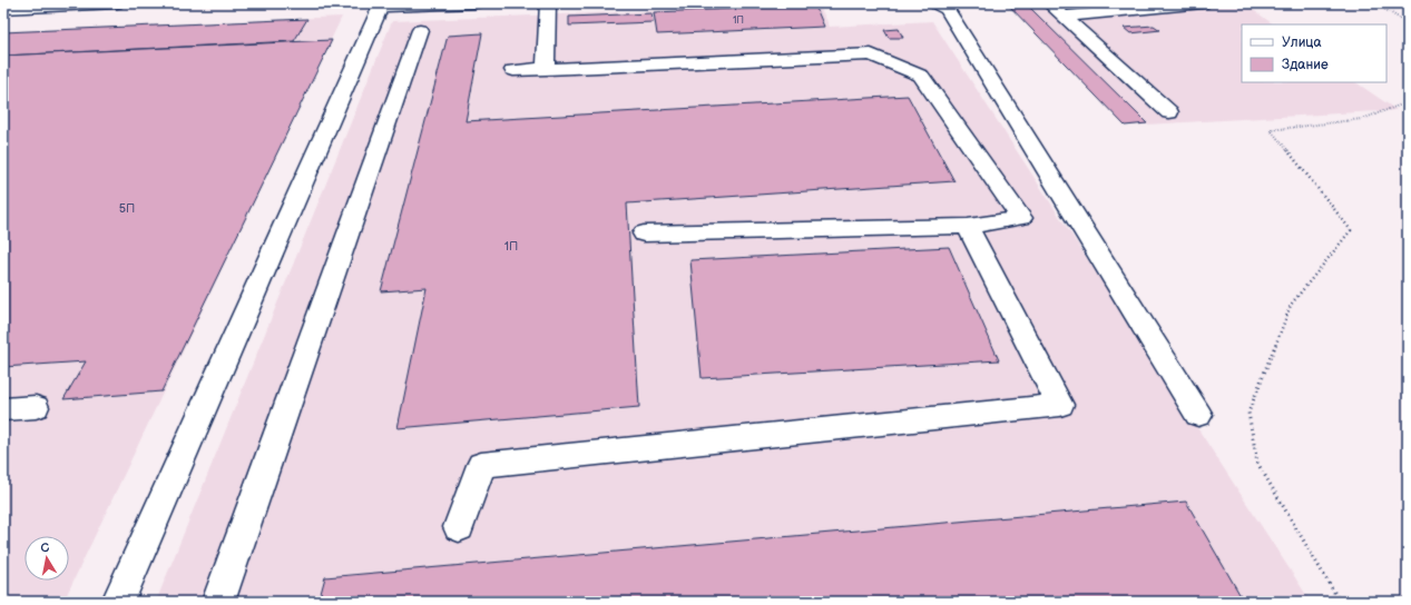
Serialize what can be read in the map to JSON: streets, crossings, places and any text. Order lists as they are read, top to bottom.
{
  "house_numbers": ["1П", "5П", "1П"],
  "legend": ["Улица", "Здание"],
  "north": "top"
}
